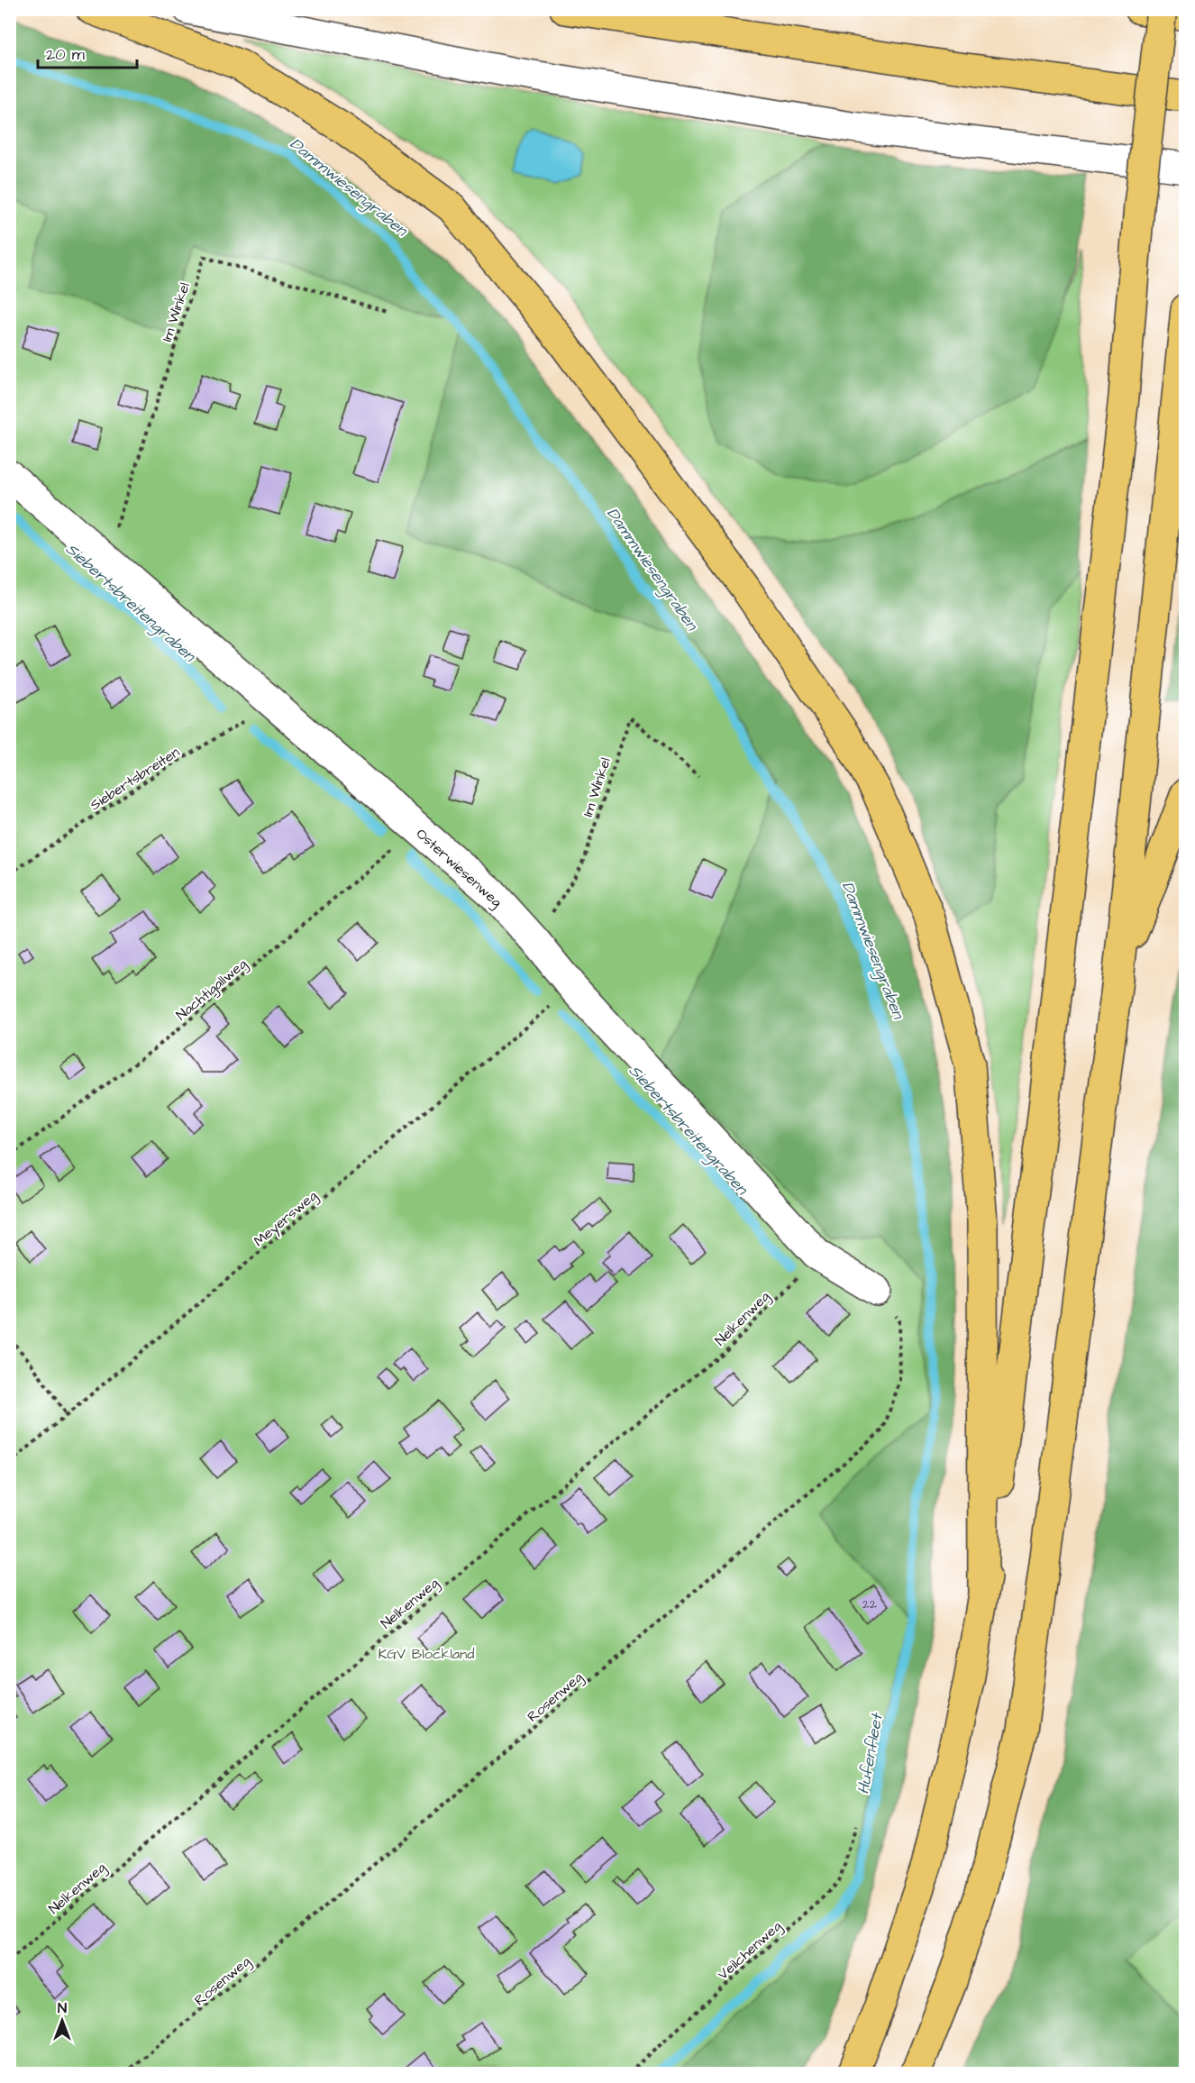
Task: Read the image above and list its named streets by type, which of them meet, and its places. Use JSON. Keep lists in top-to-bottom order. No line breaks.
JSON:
{"streets":{"street":["Osterwiesenweg"],"path":["Im Winkel","Siebertsbreiten","Nachtigallweg","Meyersweg","Nelkenweg","Rosenweg","Veilchenweg"]},"crossings":[["Im Winkel","Osterwiesenweg"],["Siebertsbreiten","Osterwiesenweg"],["Osterwiesenweg","Nachtigallweg"],["Osterwiesenweg","Meyersweg"],["Osterwiesenweg","Nelkenweg"],["Osterwiesenweg","Rosenweg"]],"water":["Dammwiesengraben","Siebertsbreitengraben","Hufenfleet"],"parks":["KGV Blockland"],"house_numbers":["22"],"scale_bar":"20 m","north":"top"}
